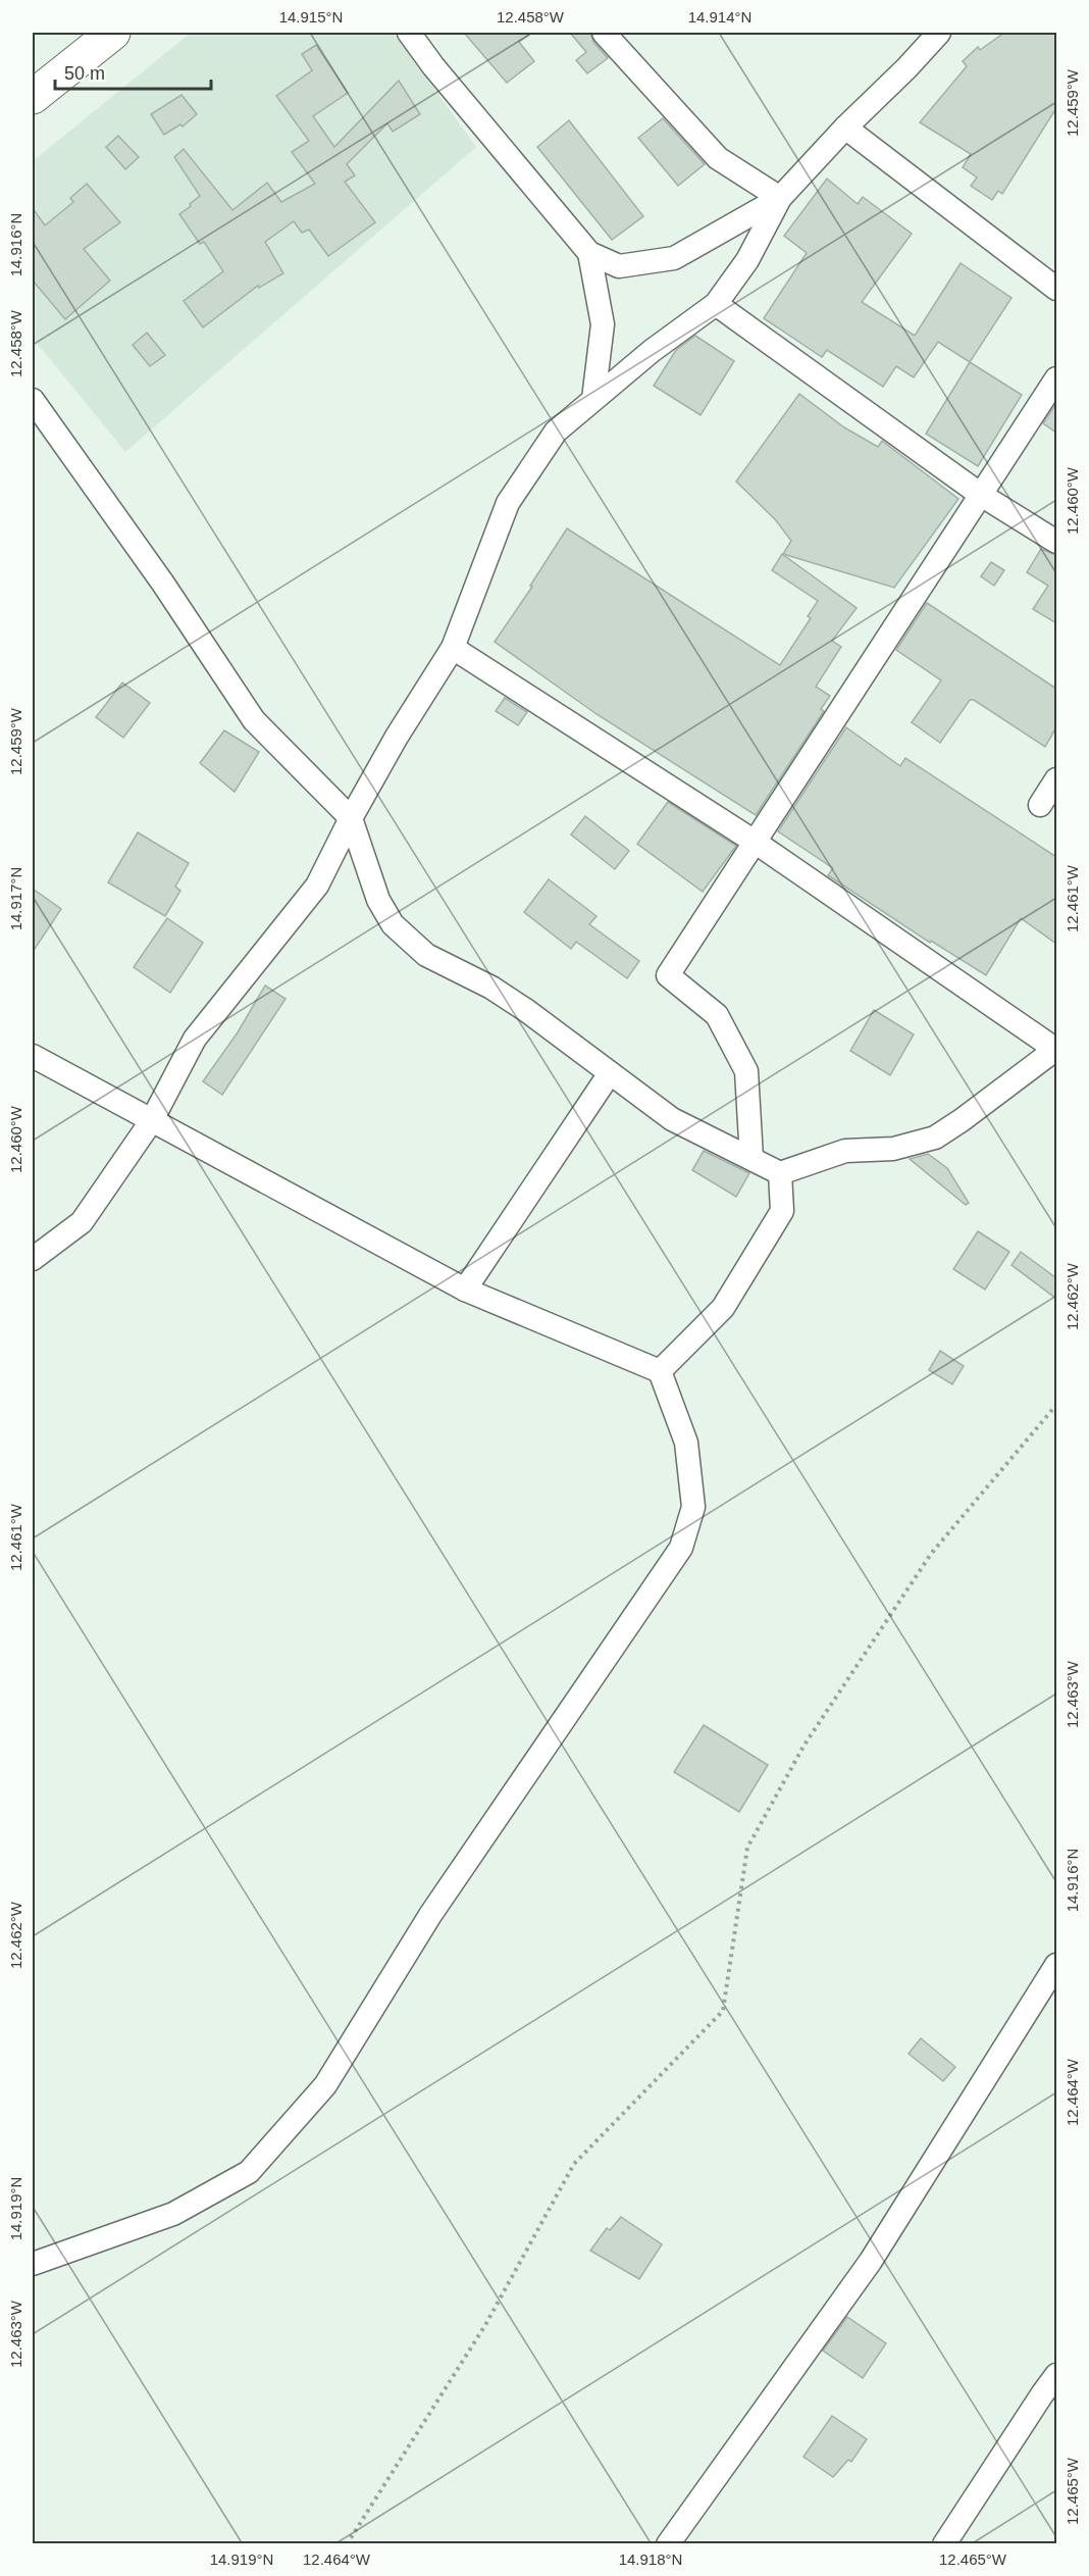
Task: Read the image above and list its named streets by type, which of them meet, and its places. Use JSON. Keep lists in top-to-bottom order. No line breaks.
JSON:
{"scale_bar":"50 m","coordinates":["14.915°N","12.458°W","14.914°N","12.459°W","14.916°N","12.460°W","12.461°W","14.917°N","12.462°W","12.463°W","12.464°W","14.919°N","12.465°W","14.918°N"]}
